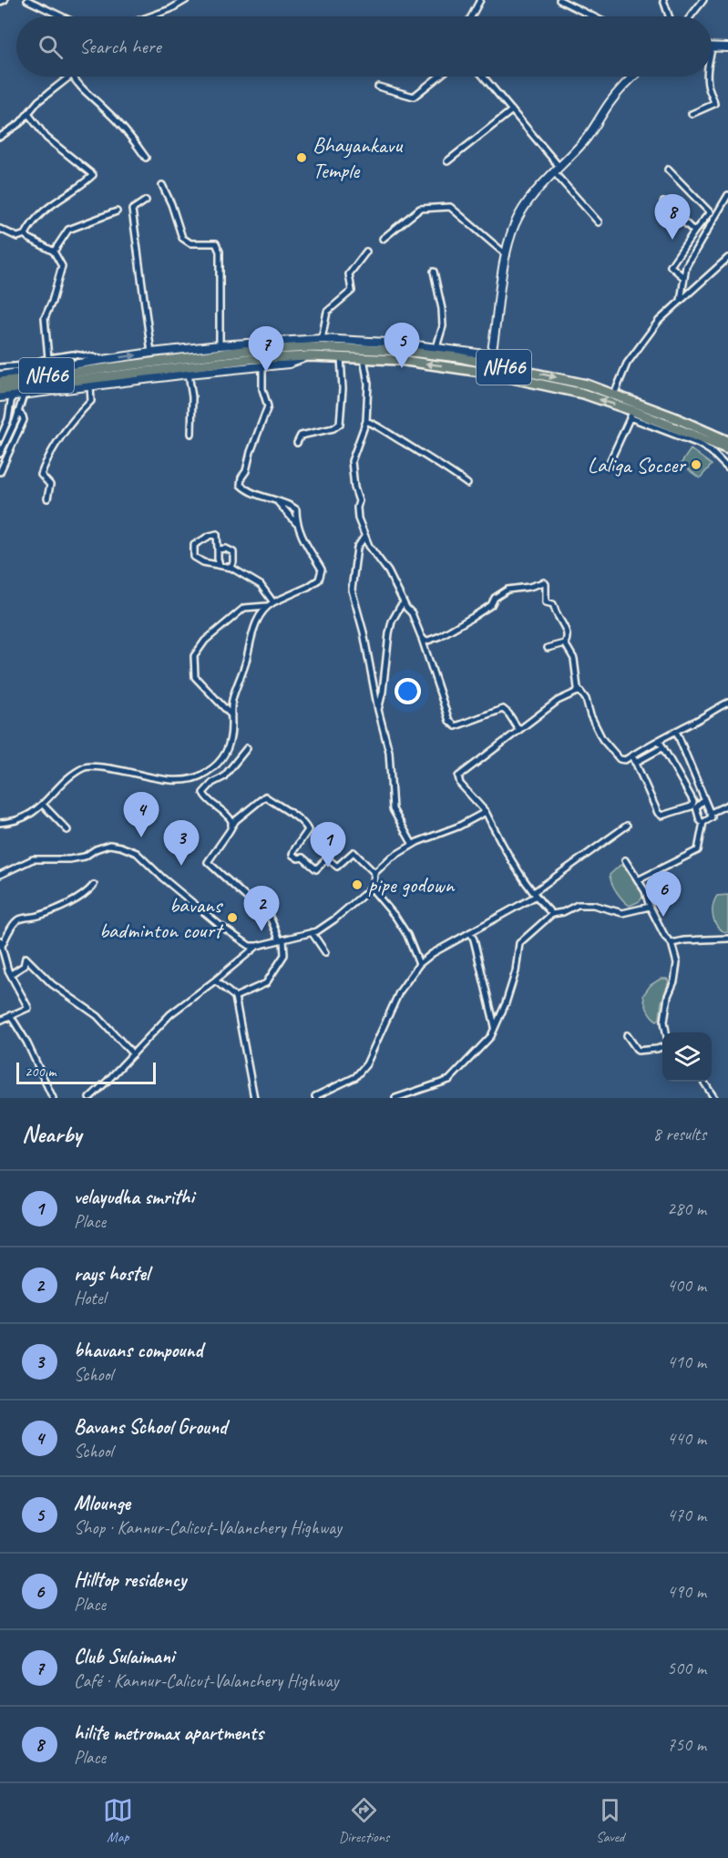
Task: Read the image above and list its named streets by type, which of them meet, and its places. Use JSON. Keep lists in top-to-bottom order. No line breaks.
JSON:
{"streets":{"highway":["NH66"]},"places":["Bhayankavu Temple","Laliga Soccer","pipe godown","bavans badminton court"],"scale_bar":"200 m","page":{"search":"Search here","pins":["8","5","7","4","3","1","6","2"],"scale":"200 m","heading":["Nearby","8 results"],"list":[{"mark":"1","name":"velayudha smrithi","note":"Place","value":"280 m"},{"mark":"2","name":"rays hostel","note":"Hotel","value":"400 m"},{"mark":"3","name":"bhavans compound","note":"School","value":"410 m"},{"mark":"4","name":"Bavans School Ground","note":"School","value":"440 m"},{"mark":"5","name":"Mlounge","note":"Shop · Kannur-Calicut-Valanchery Highway","value":"470 m"},{"mark":"6","name":"Hilltop residency","note":"Place","value":"490 m"},{"mark":"7","name":"Club Sulaimani","note":"Café · Kannur-Calicut-Valanchery Highway","value":"500 m"},{"mark":"8","name":"hilite metromax apartments","note":"Place","value":"750 m"}],"nav":["Map","Directions","Saved"]}}
